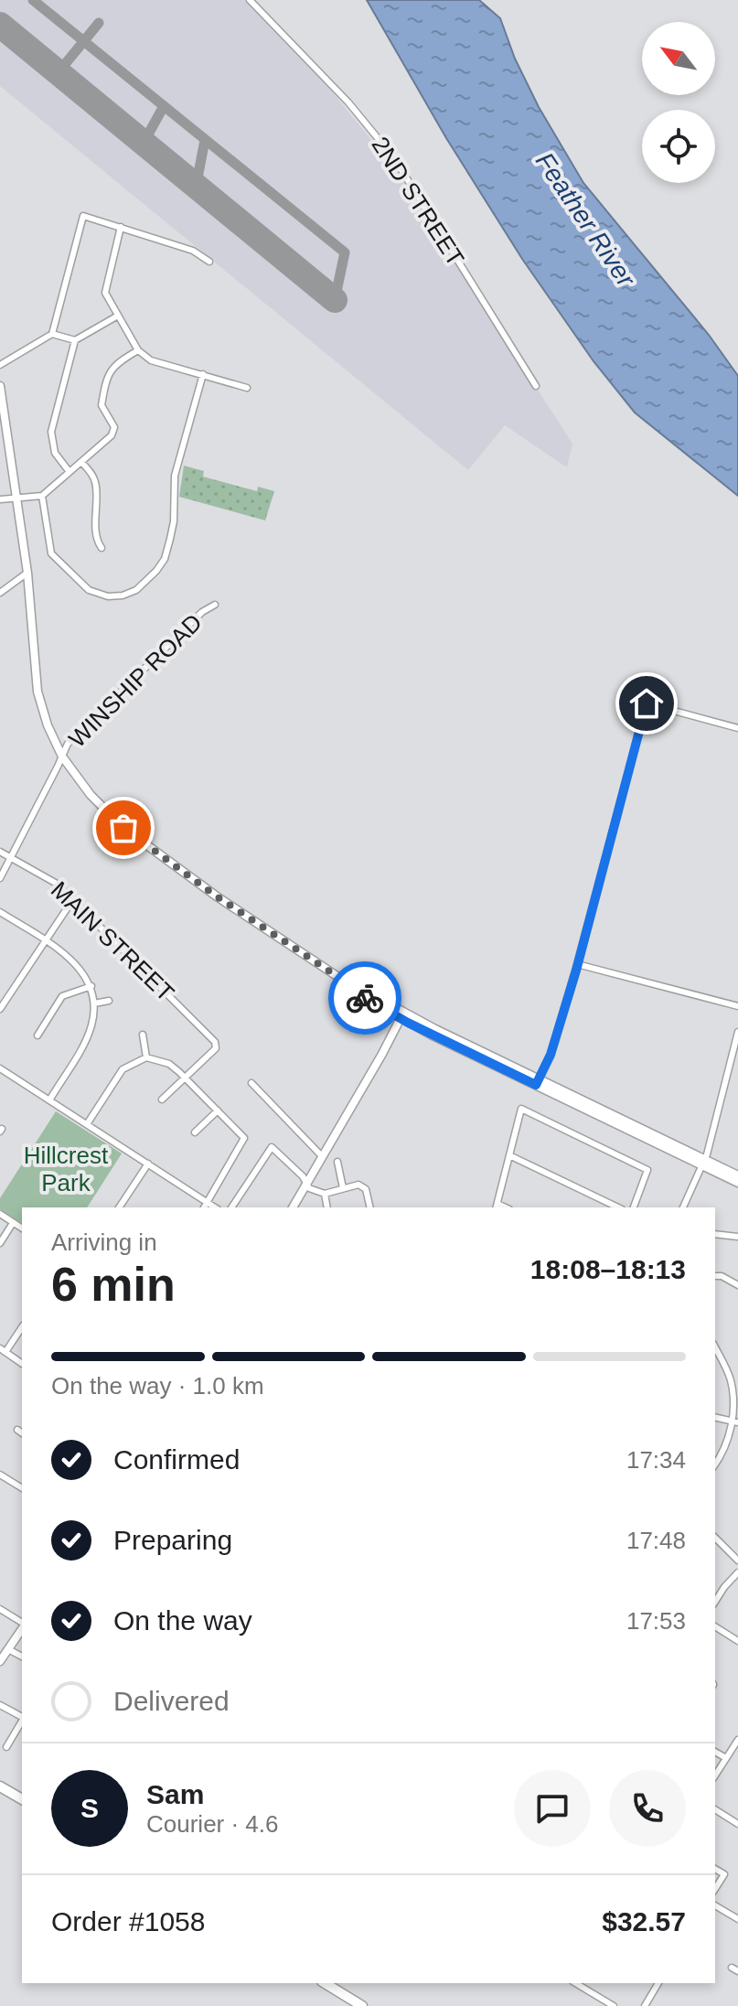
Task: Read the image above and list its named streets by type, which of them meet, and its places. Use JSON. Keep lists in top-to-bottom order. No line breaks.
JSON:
{"streets":{"street":["2ND STREET","WINSHIP ROAD","MAIN STREET"]},"crossings":[["WINSHIP ROAD","MAIN STREET"]],"water":["Feather River"],"parks":["Hillcrest Park"],"north":"top left","page":{"heading":["6 min","Arriving in","18:08–18:13"],"panel":["Sam","Courier · 4.6","Order #1058","$32.57"],"bar":"On the way · 1.0 km","list":[["Confirmed","17:34"],["Preparing","17:48"],["On the way","17:53"],"Delivered"],"round":"S"}}
